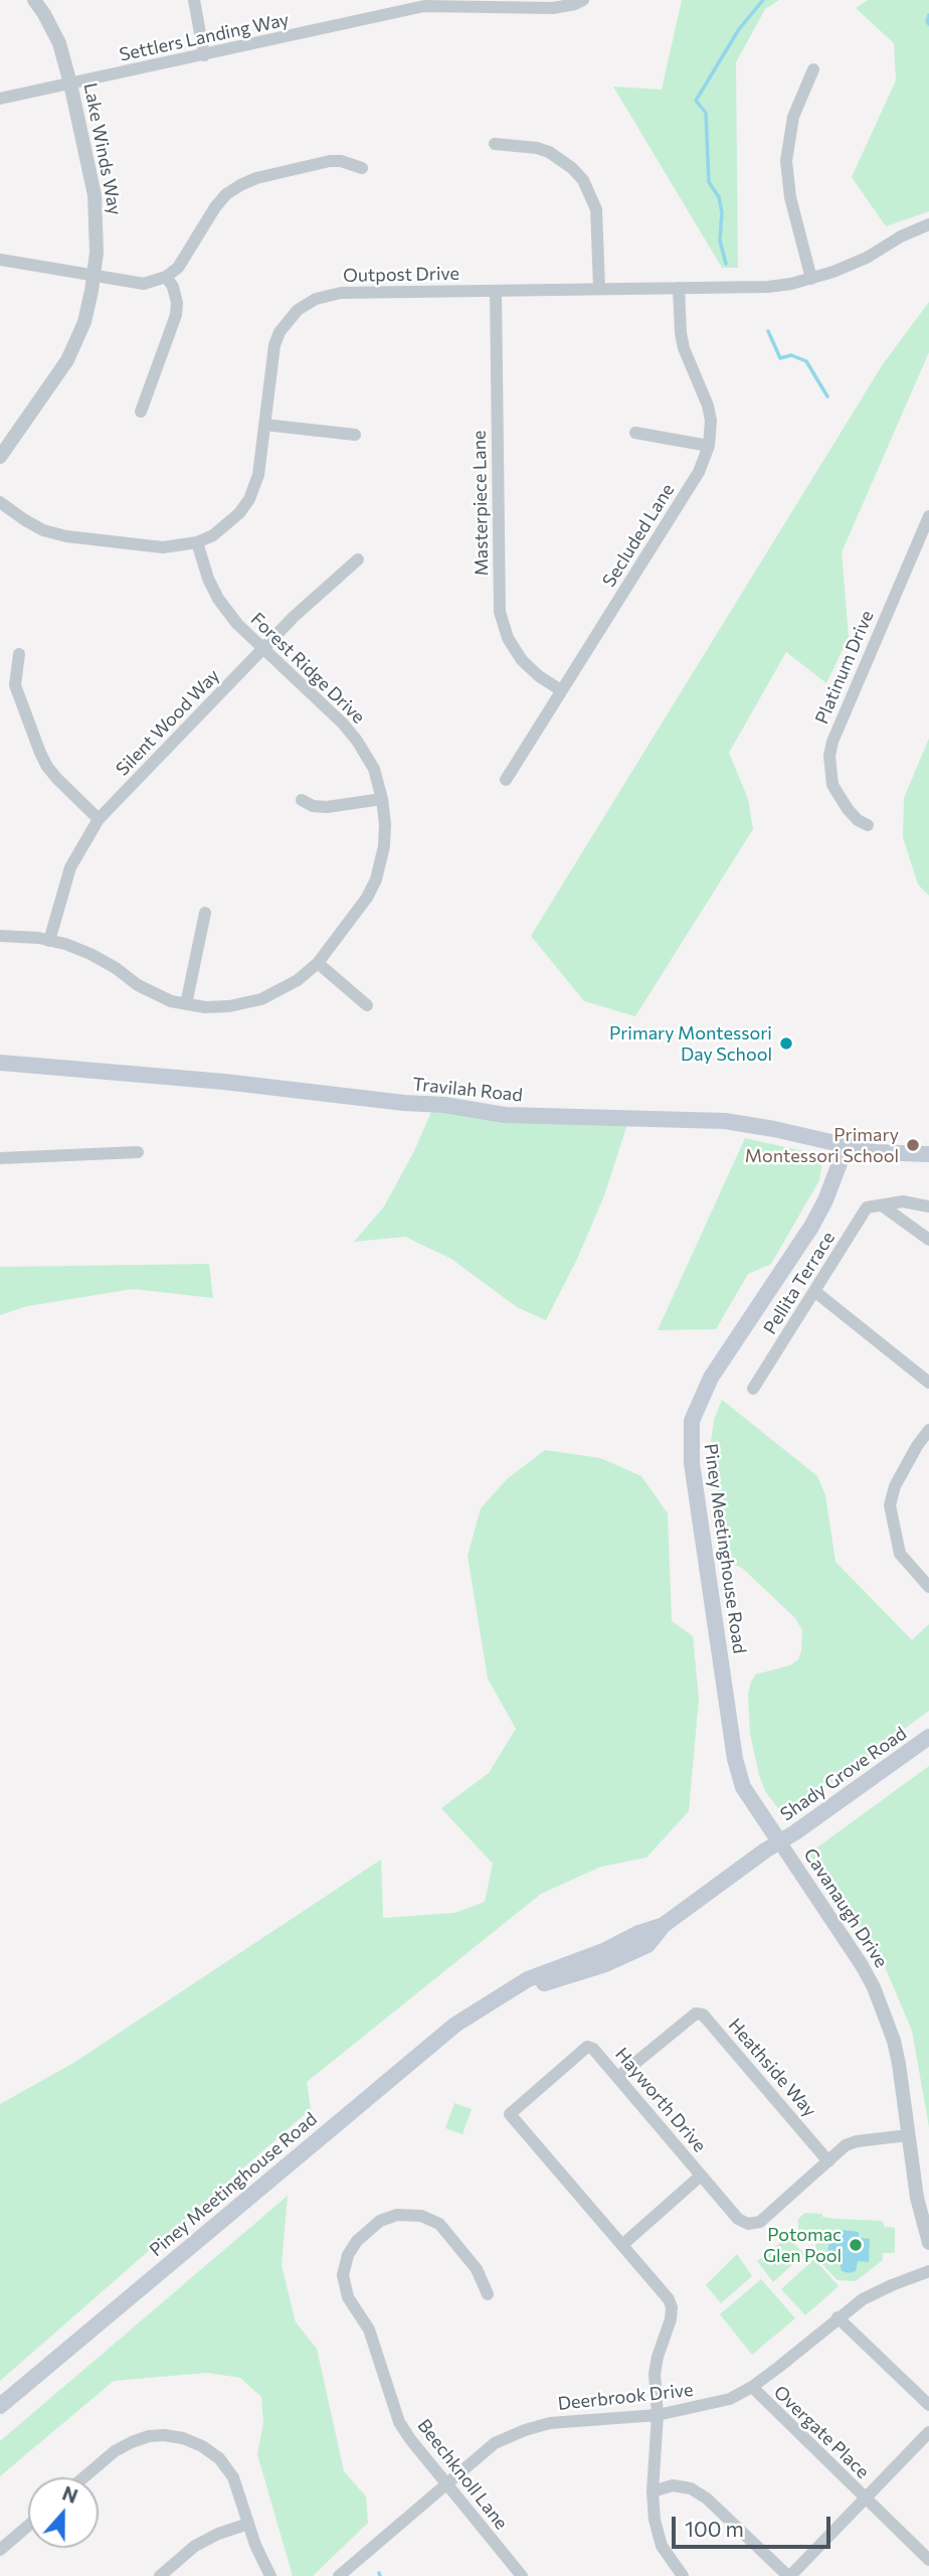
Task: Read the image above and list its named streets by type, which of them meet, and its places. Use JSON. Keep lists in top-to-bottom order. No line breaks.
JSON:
{"streets":{"main road":["Travilah Road","Piney Meetinghouse Road","Shady Grove Road"],"street":["Settlers Landing Way","Lake Winds Way","Outpost Drive","Masterpiece Lane","Secluded Lane","Platinum Drive","Forest Ridge Drive","Silent Wood Way","Pellita Terrace","Cavanaugh Drive","Heathside Way","Hayworth Drive","Deerbrook Drive","Overgate Place","Beechknoll Lane"]},"crossings":[["Settlers Landing Way","Lake Winds Way"],["Outpost Drive","Masterpiece Lane"],["Outpost Drive","Secluded Lane"],["Outpost Drive","Forest Ridge Drive"],["Masterpiece Lane","Secluded Lane"],["Forest Ridge Drive","Silent Wood Way"],["Travilah Road","Piney Meetinghouse Road"],["Piney Meetinghouse Road","Shady Grove Road"],["Piney Meetinghouse Road","Cavanaugh Drive"],["Shady Grove Road","Cavanaugh Drive"],["Cavanaugh Drive","Hayworth Drive"],["Heathside Way","Hayworth Drive"],["Hayworth Drive","Deerbrook Drive"],["Deerbrook Drive","Overgate Place"],["Deerbrook Drive","Beechknoll Lane"]],"places":["Primary Montessori Day School","Primary Montessori School","Potomac Glen Pool"],"scale_bar":"100 m","north":"top"}
